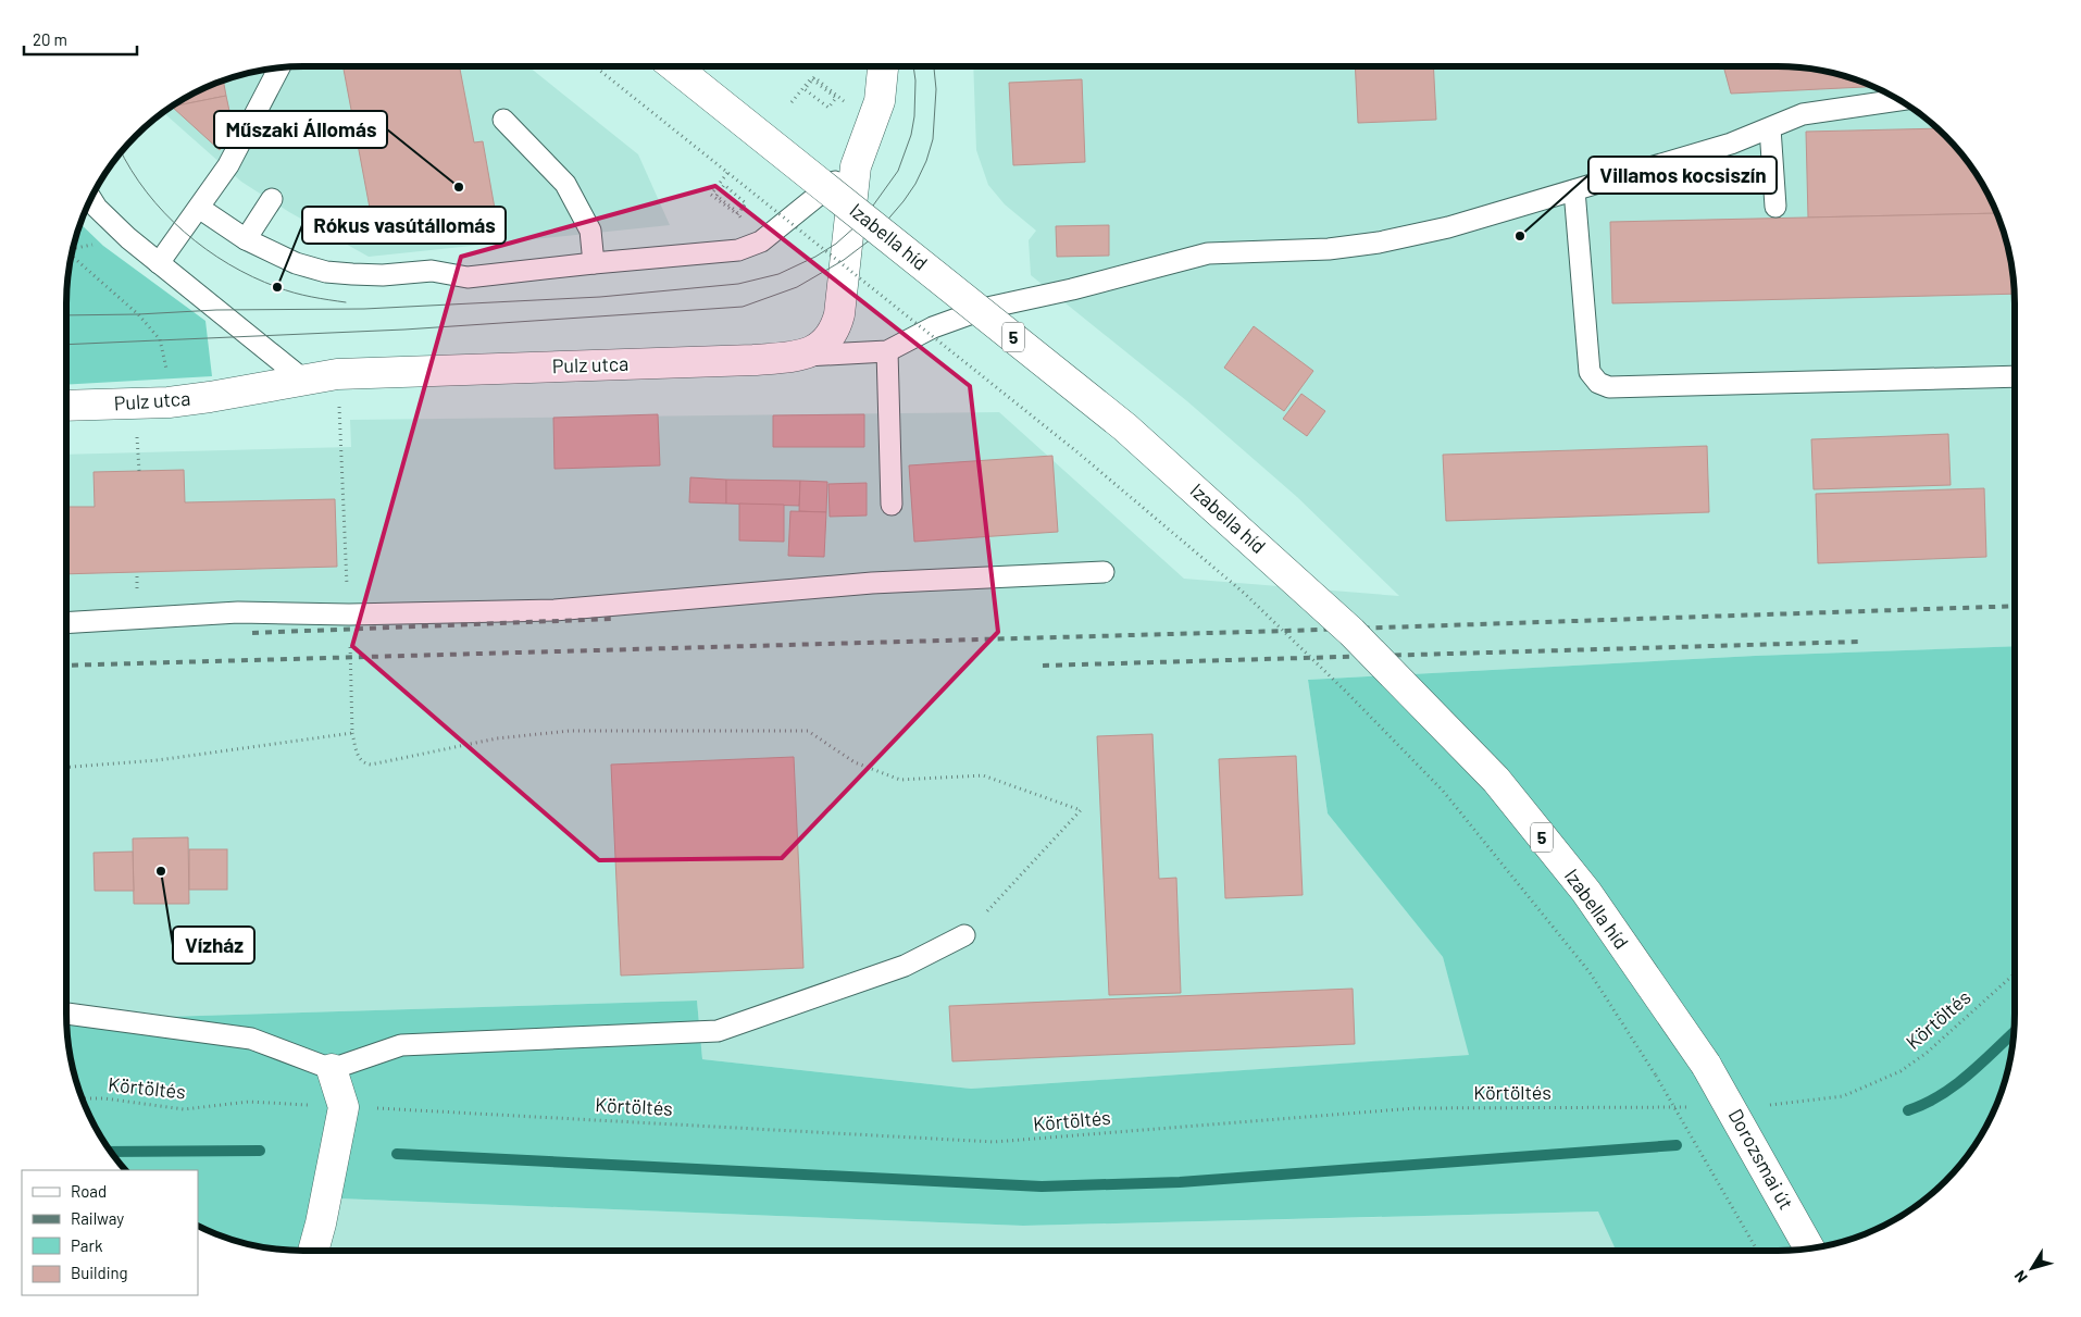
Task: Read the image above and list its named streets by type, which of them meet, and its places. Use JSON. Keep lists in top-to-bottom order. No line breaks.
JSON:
{"streets":{"main road":["Izabella híd","5","Pulz utca","Dorozsmai út"],"path":["Körtöltés"]},"crossings":[["Izabella híd","Dorozsmai út"],["Körtöltés","Dorozsmai út"]],"places":["Műszaki Állomás","Villamos kocsiszín","Rókus vasútállomás","Vízház"],"legend":["Road","Railway","Park","Building"],"scale_bar":"20 m","north":"bottom left"}
